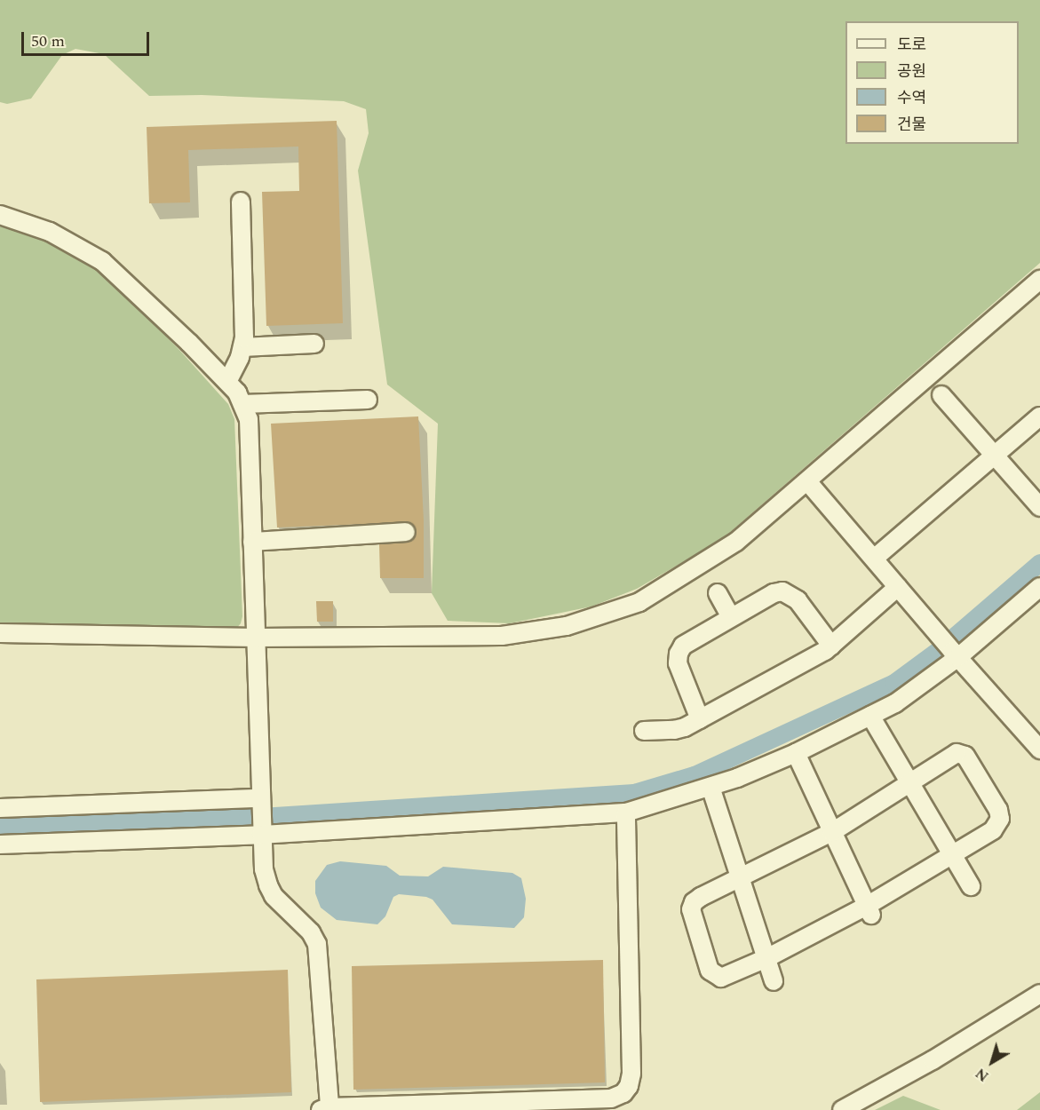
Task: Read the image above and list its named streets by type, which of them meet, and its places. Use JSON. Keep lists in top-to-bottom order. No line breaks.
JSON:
{"legend":["도로","공원","수역","건물"],"scale_bar":"50 m","north":"bottom left"}
